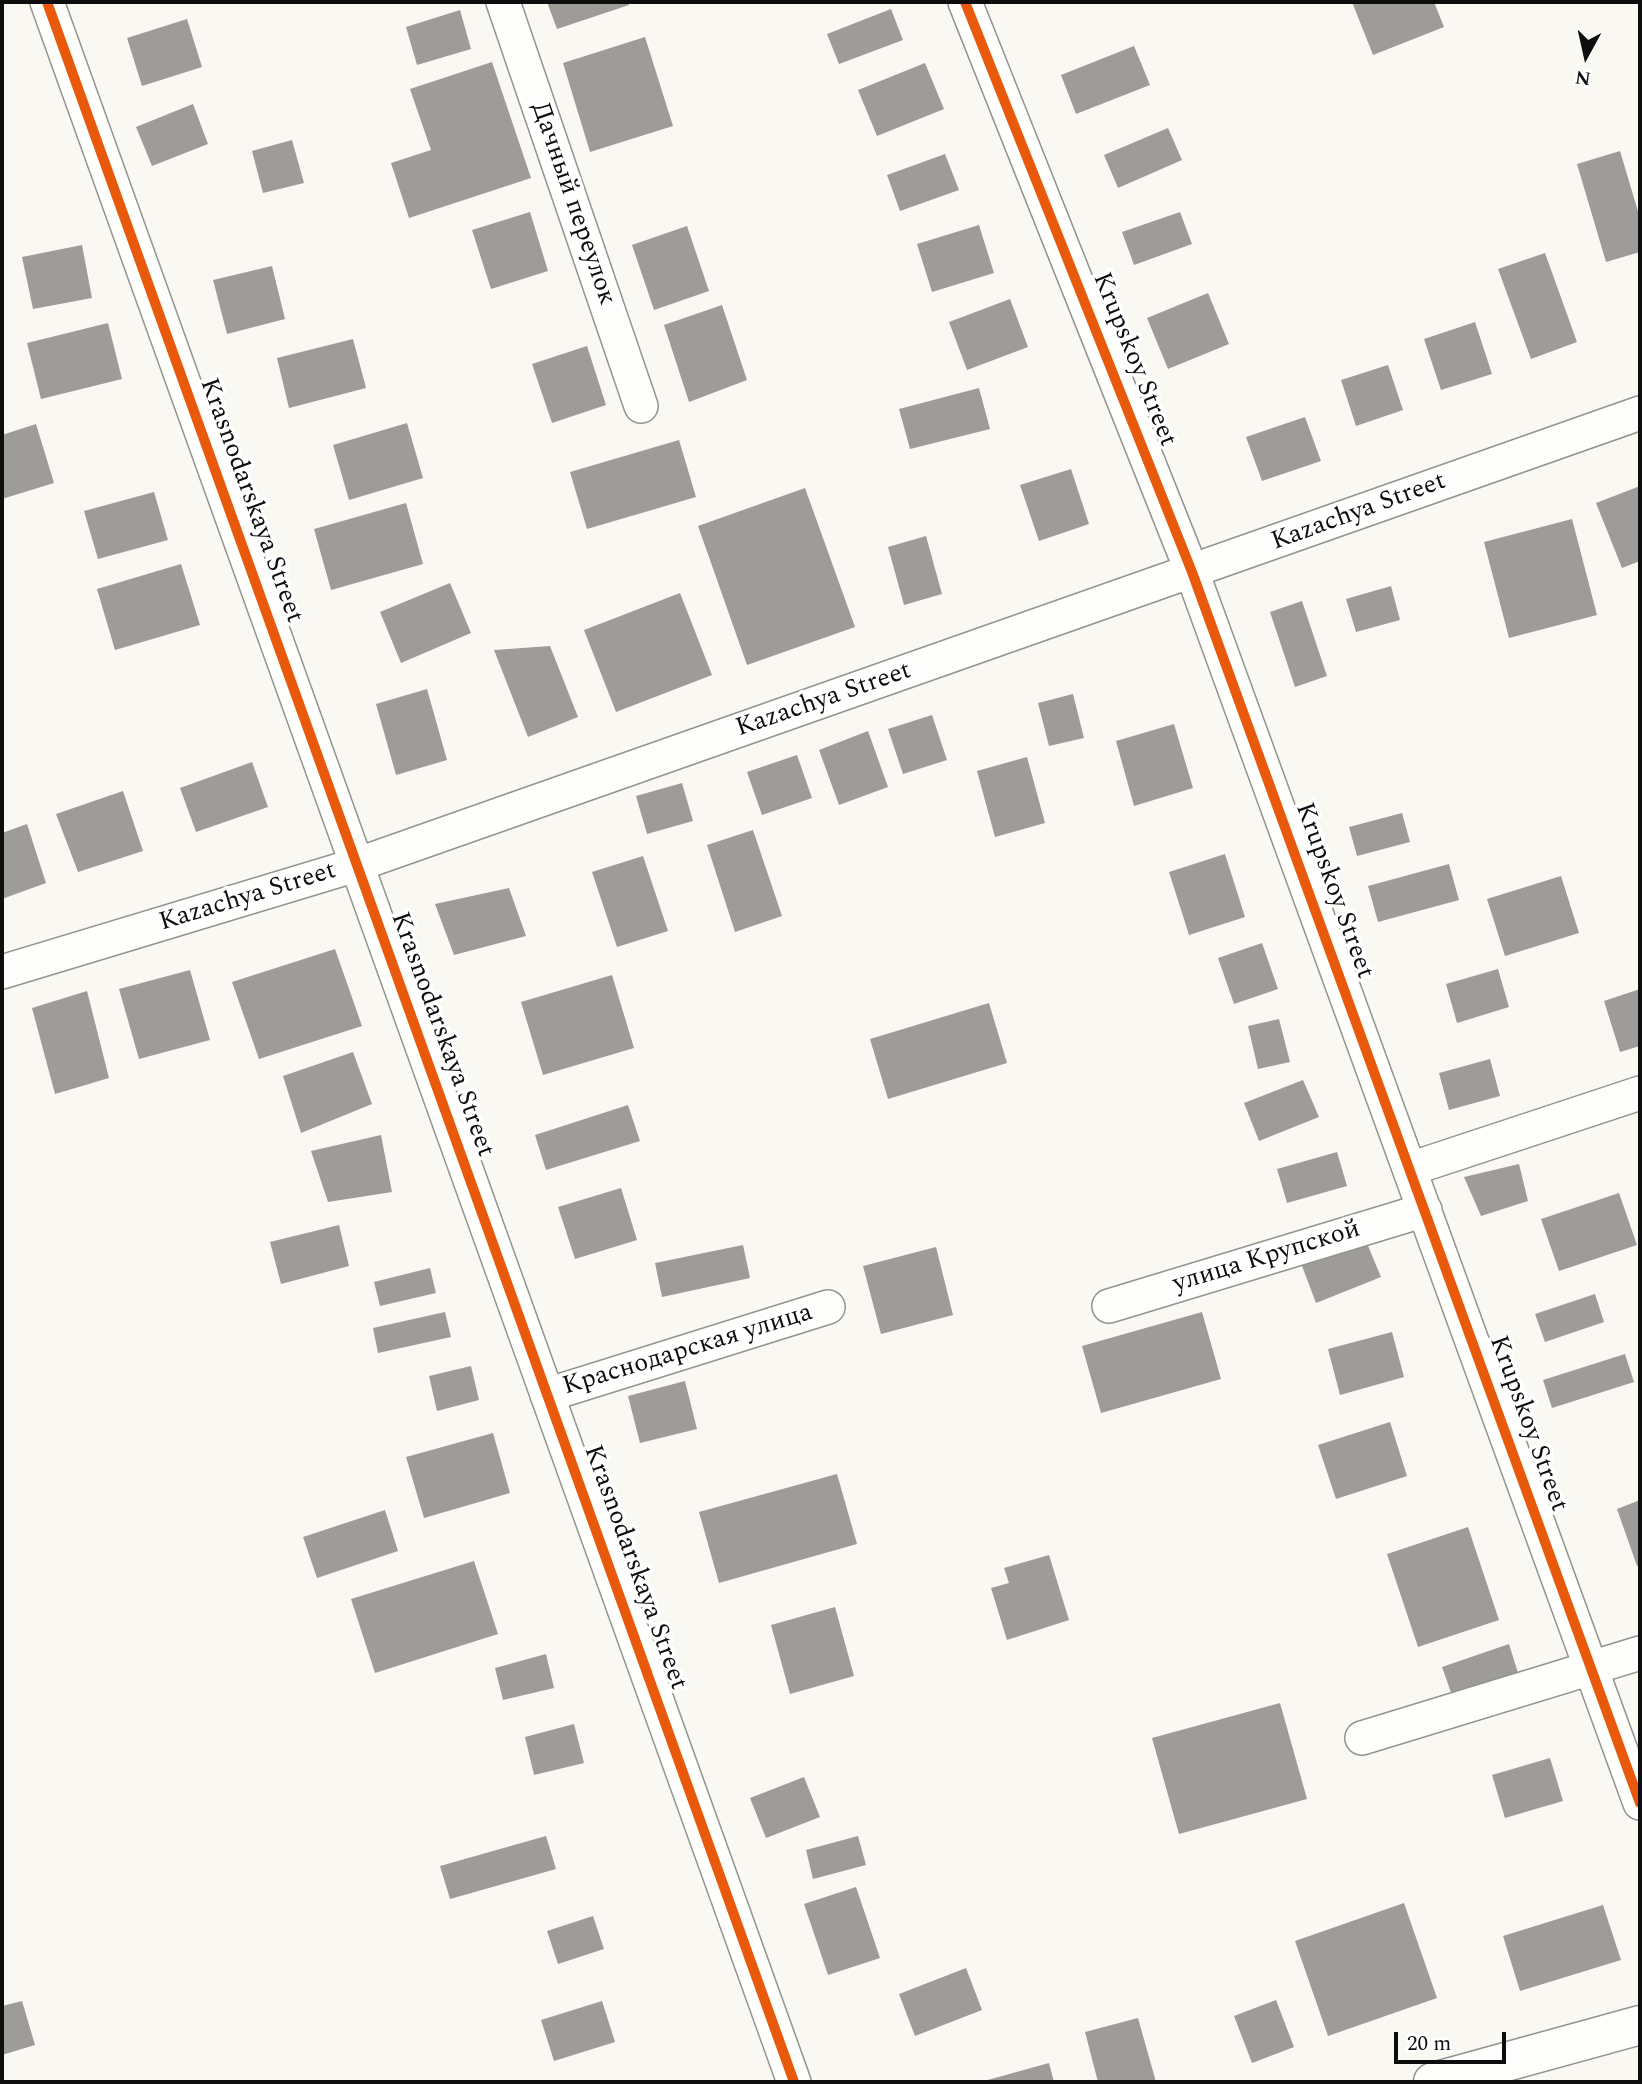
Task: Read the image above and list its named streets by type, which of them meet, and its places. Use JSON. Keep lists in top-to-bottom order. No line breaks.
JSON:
{"streets":{"street":["Дачный переулок","Krupskoy Street","Krasnodarskaya Street","Kazachya Street","улица Крупской","Краснодарская улица"]},"crossings":[["Krupskoy Street","Kazachya Street"],["Krupskoy Street","улица Крупской"],["Krasnodarskaya Street","Kazachya Street"],["Krasnodarskaya Street","Краснодарская улица"]],"scale_bar":"20 m","north":"bottom"}
